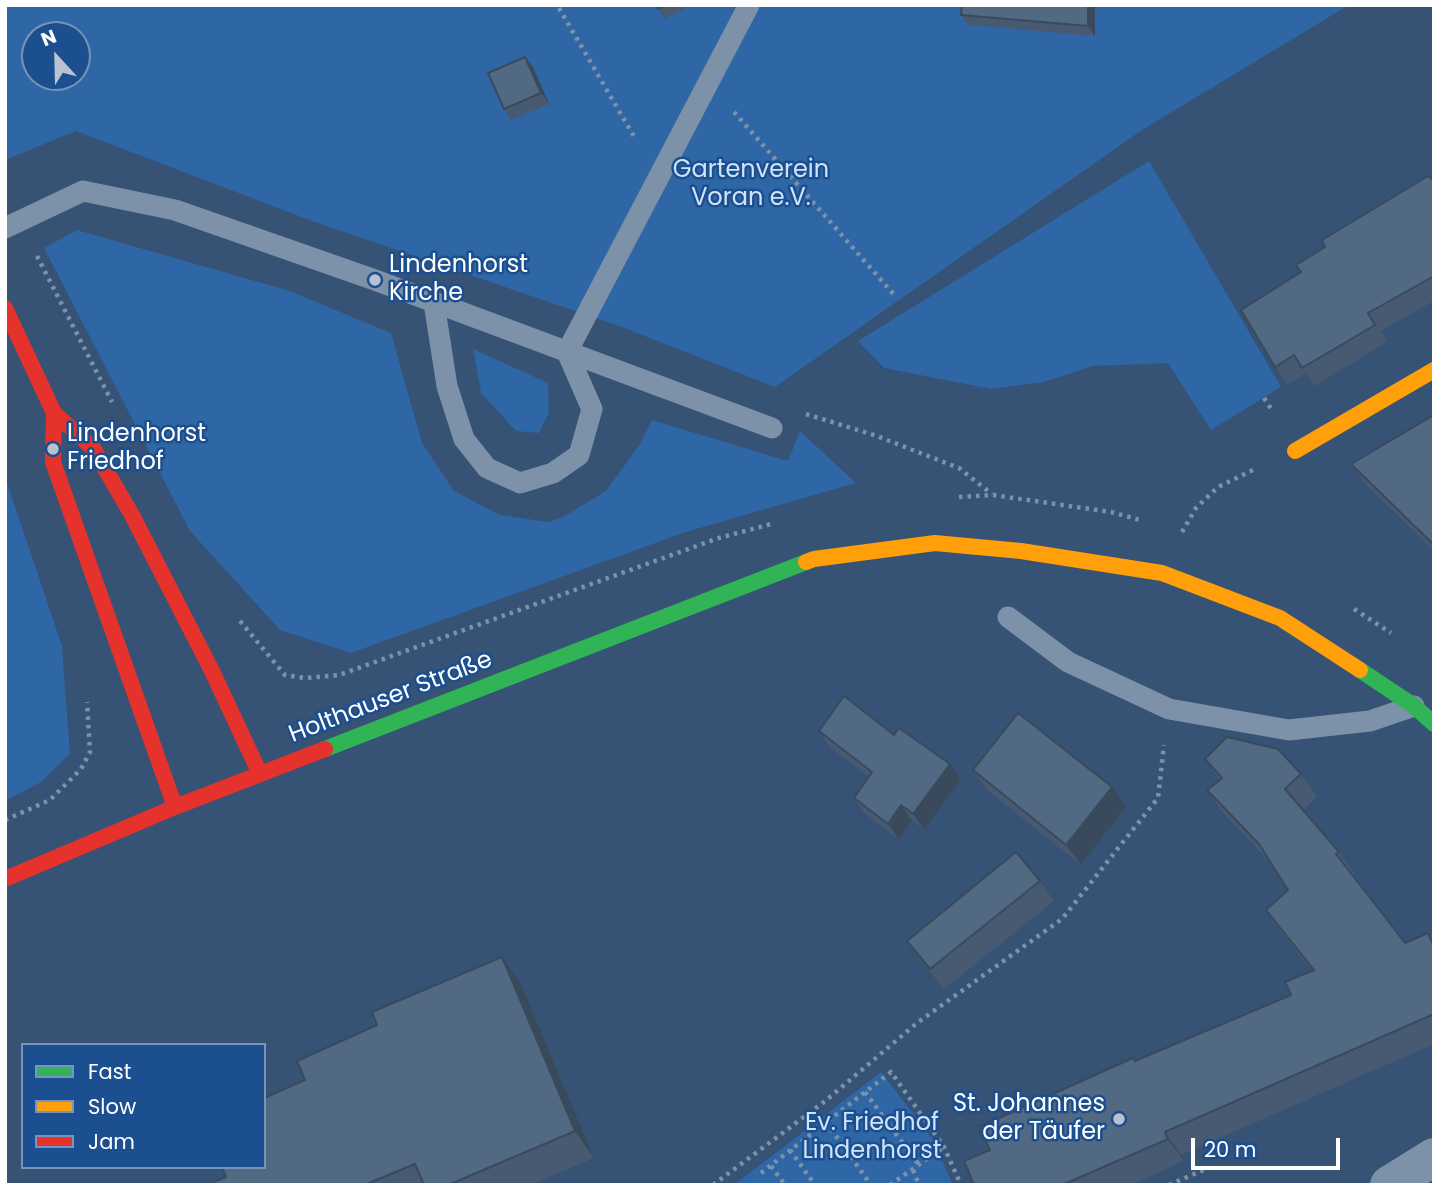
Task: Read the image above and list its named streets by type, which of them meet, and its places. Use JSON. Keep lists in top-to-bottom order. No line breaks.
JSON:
{"streets":{"main road":["Holthauser Straße"]},"parks":["Gartenverein Voran e.V.","Ev. Friedhof Lindenhorst"],"places":["Lindenhorst Kirche","Lindenhorst Friedhof","St. Johannes der Täufer"],"legend":["Fast","Slow","Jam"],"scale_bar":"20 m","north":"top"}
